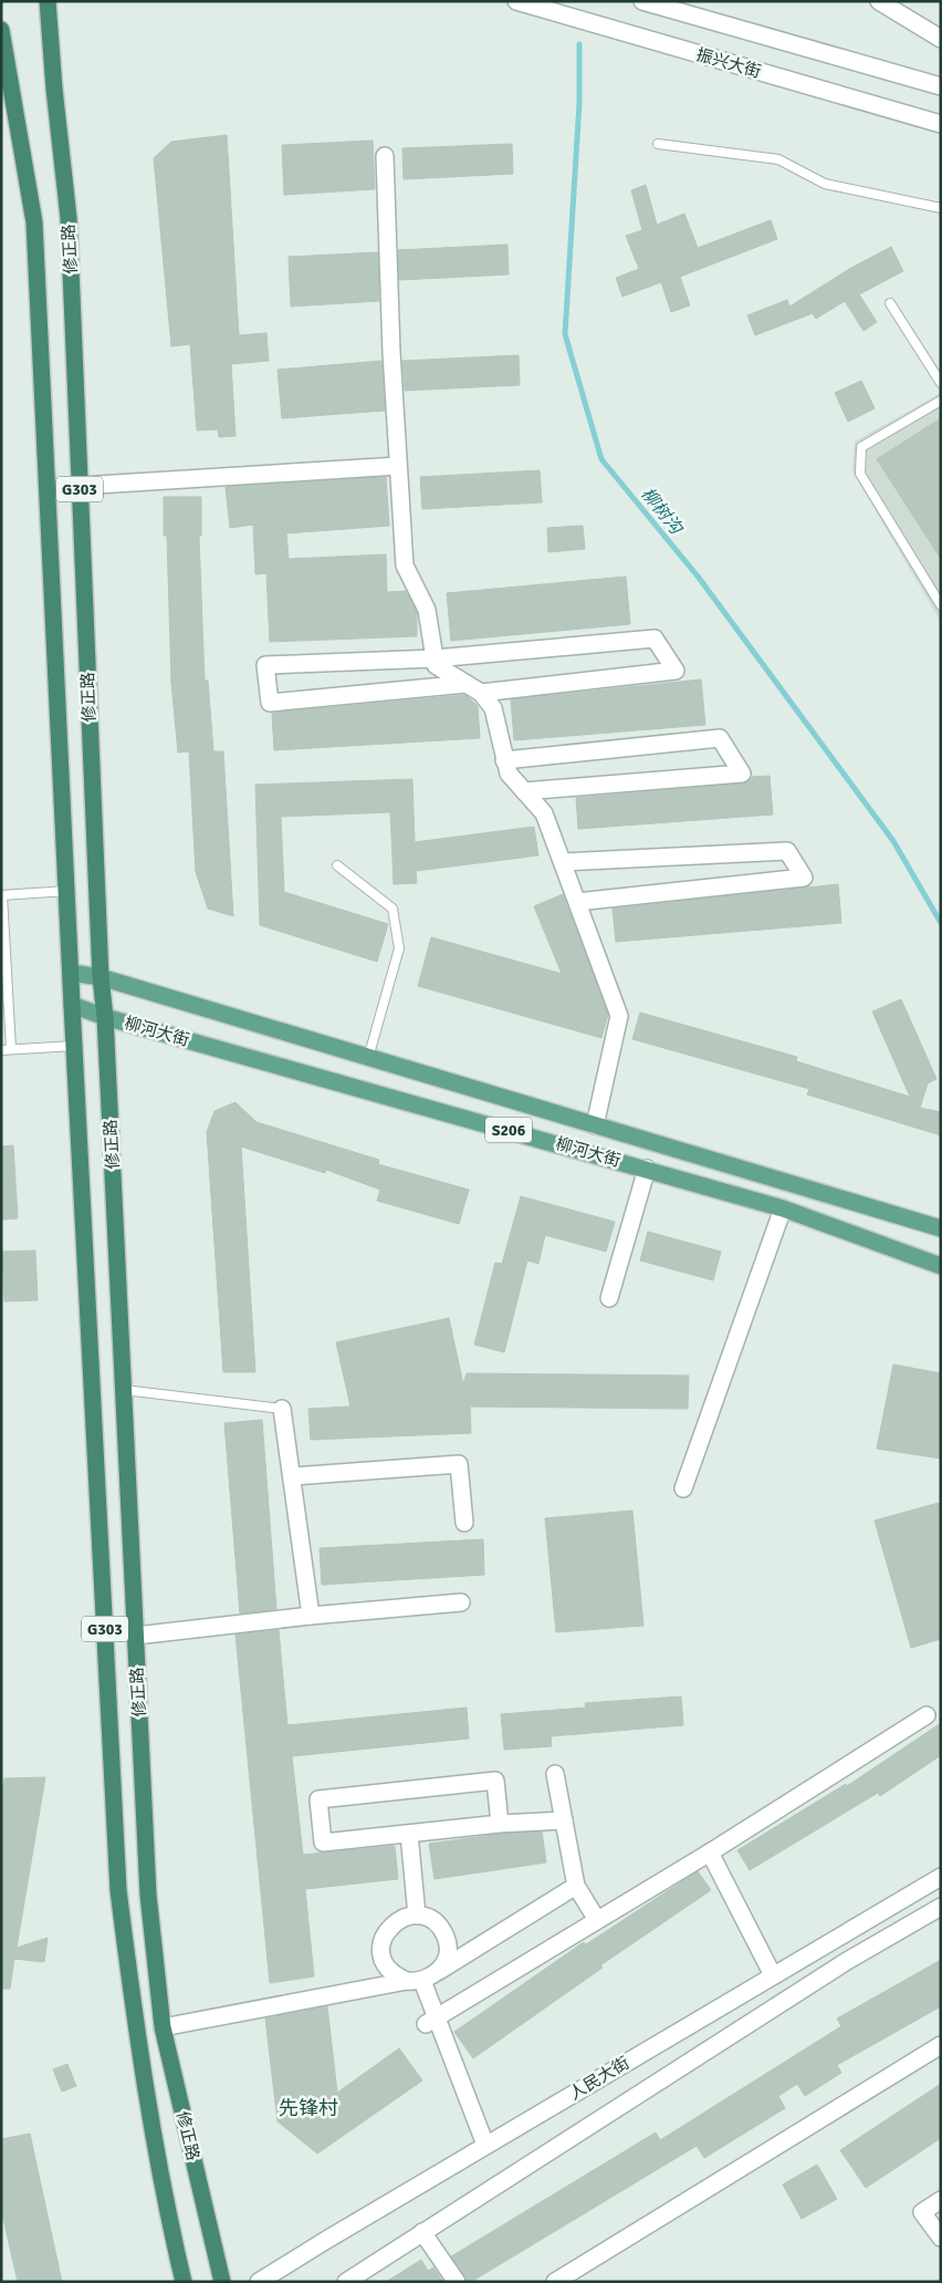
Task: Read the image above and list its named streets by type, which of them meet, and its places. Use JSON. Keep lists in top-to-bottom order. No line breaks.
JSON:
{"streets":{"highway":["修正路","G303"],"main road":["柳河大街","S206"],"street":["振兴大街","人民大街"]},"crossings":[["修正路","柳河大街"]],"districts":["先锋村"],"water":["柳树沟"]}
